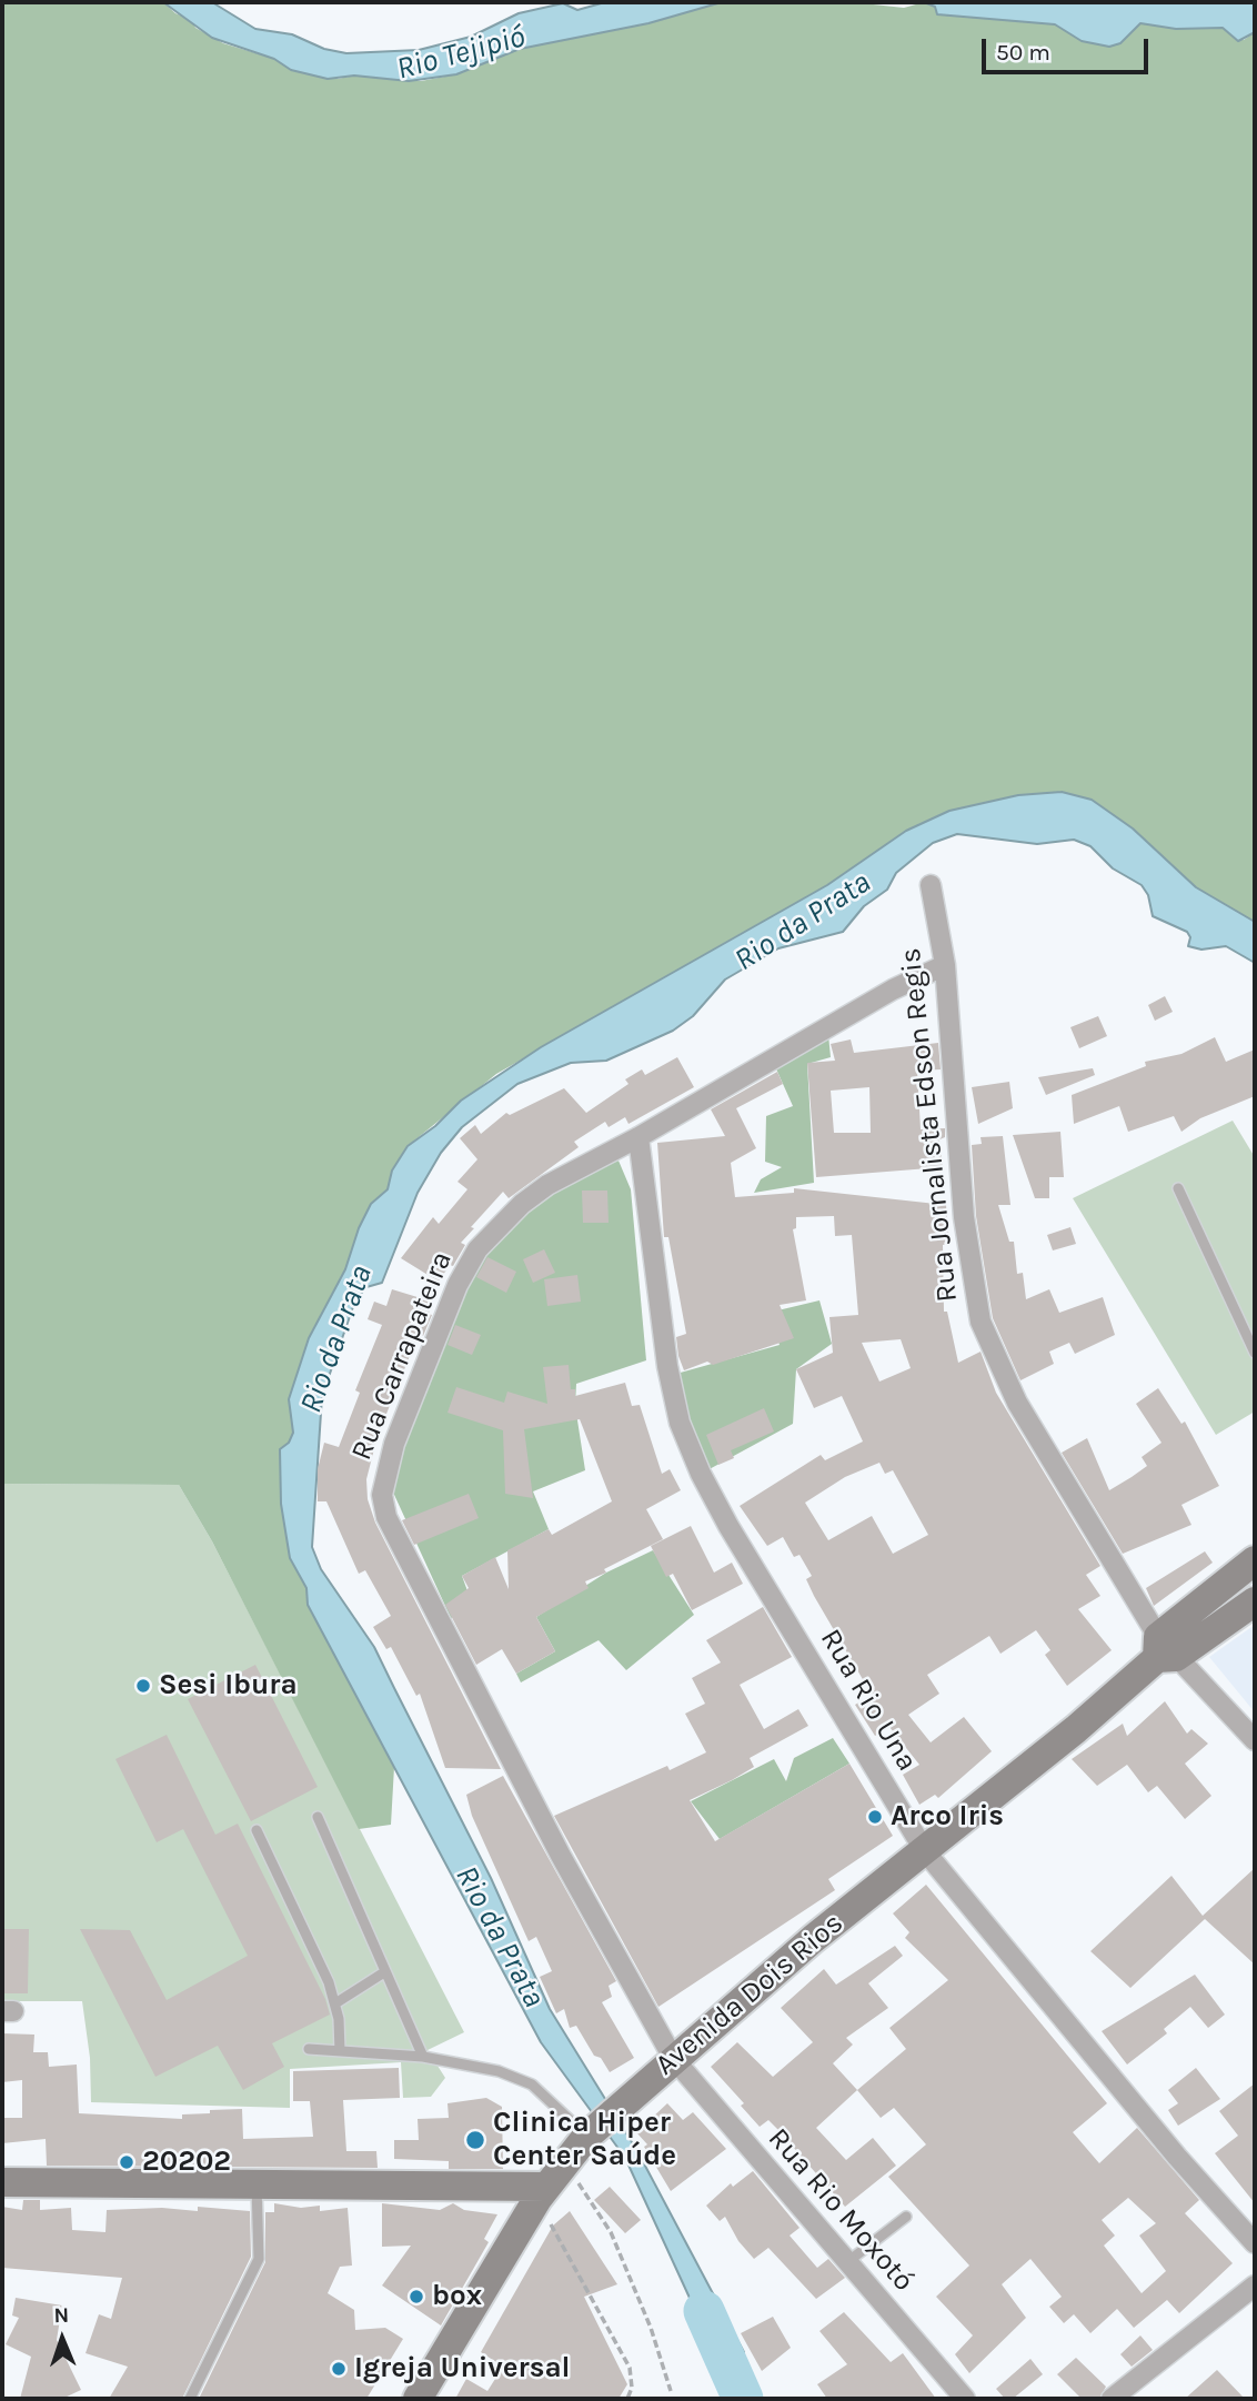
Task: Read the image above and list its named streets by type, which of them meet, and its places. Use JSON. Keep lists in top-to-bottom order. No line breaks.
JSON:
{"streets":{"main road":["Avenida Dois Rios"],"street":["Rua Jornalista Edson Regis","Rua Carrapateira","Rua Rio Una","Rua Rio Moxotó"]},"crossings":[["Rua Jornalista Edson Regis","Rua Carrapateira"],["Rua Jornalista Edson Regis","Avenida Dois Rios"],["Rua Carrapateira","Rua Rio Una"],["Rua Carrapateira","Avenida Dois Rios"],["Rua Carrapateira","Rua Rio Moxotó"],["Rua Rio Una","Avenida Dois Rios"],["Avenida Dois Rios","Rua Rio Moxotó"]],"water":["Rio Tejipió","Rio da Prata"],"places":["Sesi Ibura","Arco Iris","Clinica Hiper Center Saúde","20202","box","Igreja Universal"],"scale_bar":"50 m","north":"top"}
